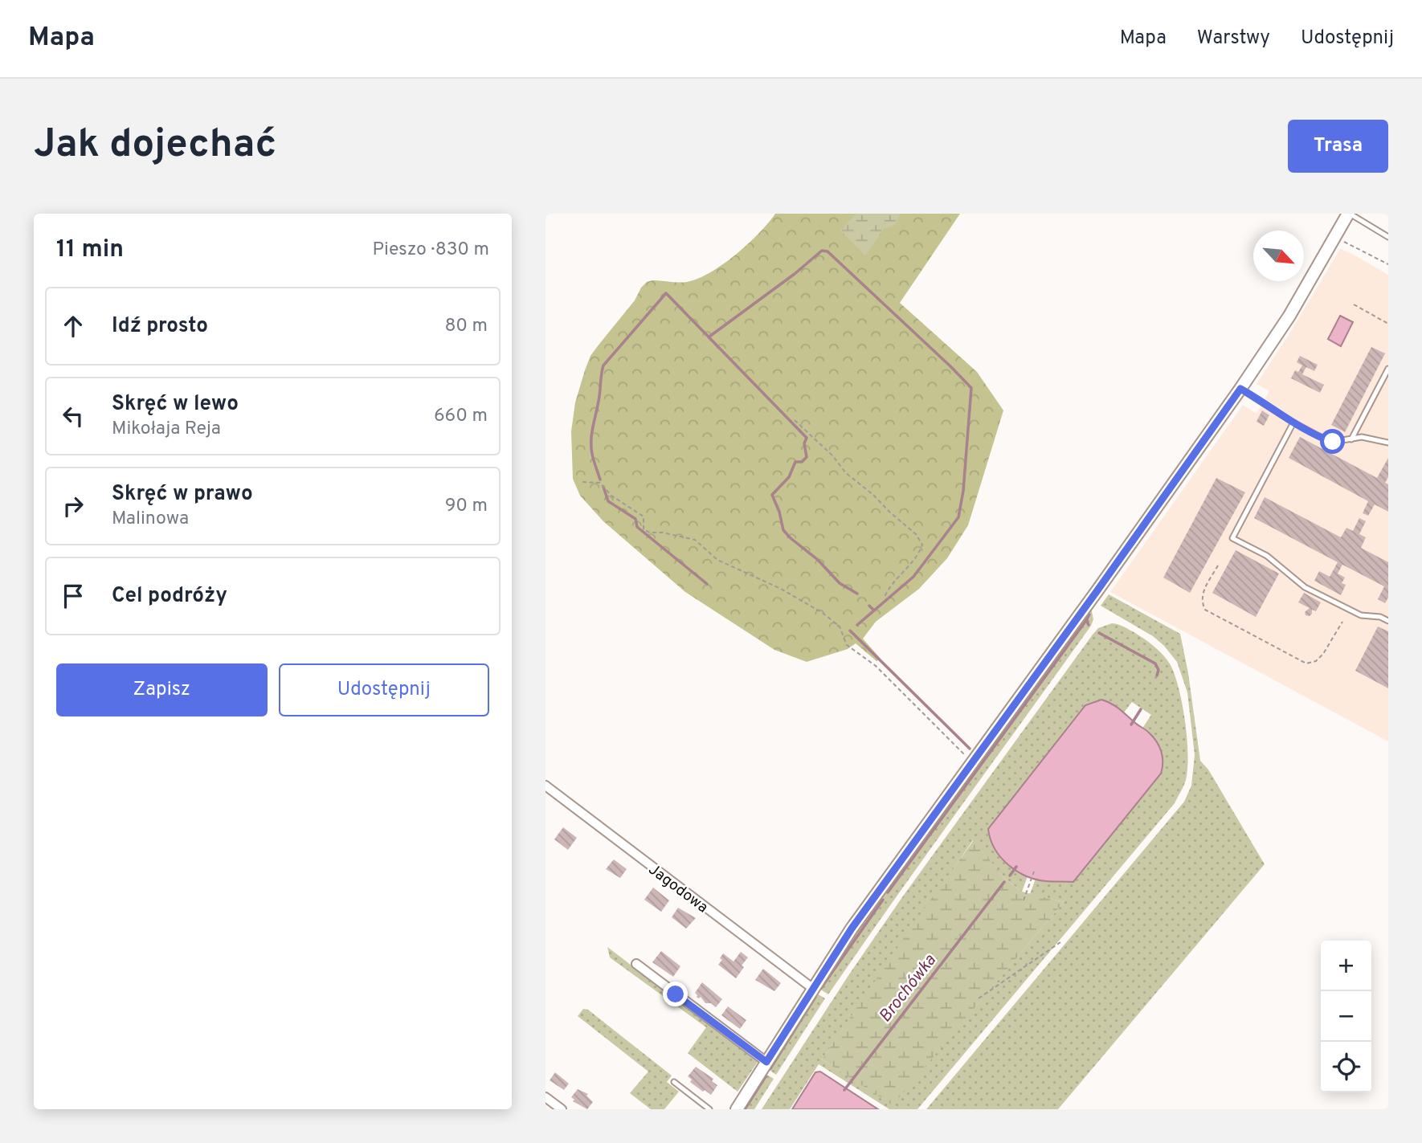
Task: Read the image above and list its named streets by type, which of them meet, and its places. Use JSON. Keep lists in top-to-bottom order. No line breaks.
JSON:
{"streets":{"street":["Jagodowa"]},"water":["Brochówka"],"north":"bottom right","page":{"header":"Mapa","nav":["Mapa","Warstwy","Udostępnij"],"buttons":["Trasa",["Zapisz","Udostępnij"]],"title":"Jak dojechać","heading":["11 min","Pieszo · 830 m"],"list":[["Idź prosto","80 m"],["Skręć w lewo","Mikołaja Reja","660 m"],["Skręć w prawo","Malinowa","90 m"],"Cel podróży"],"map_buttons":["+","−"]}}
